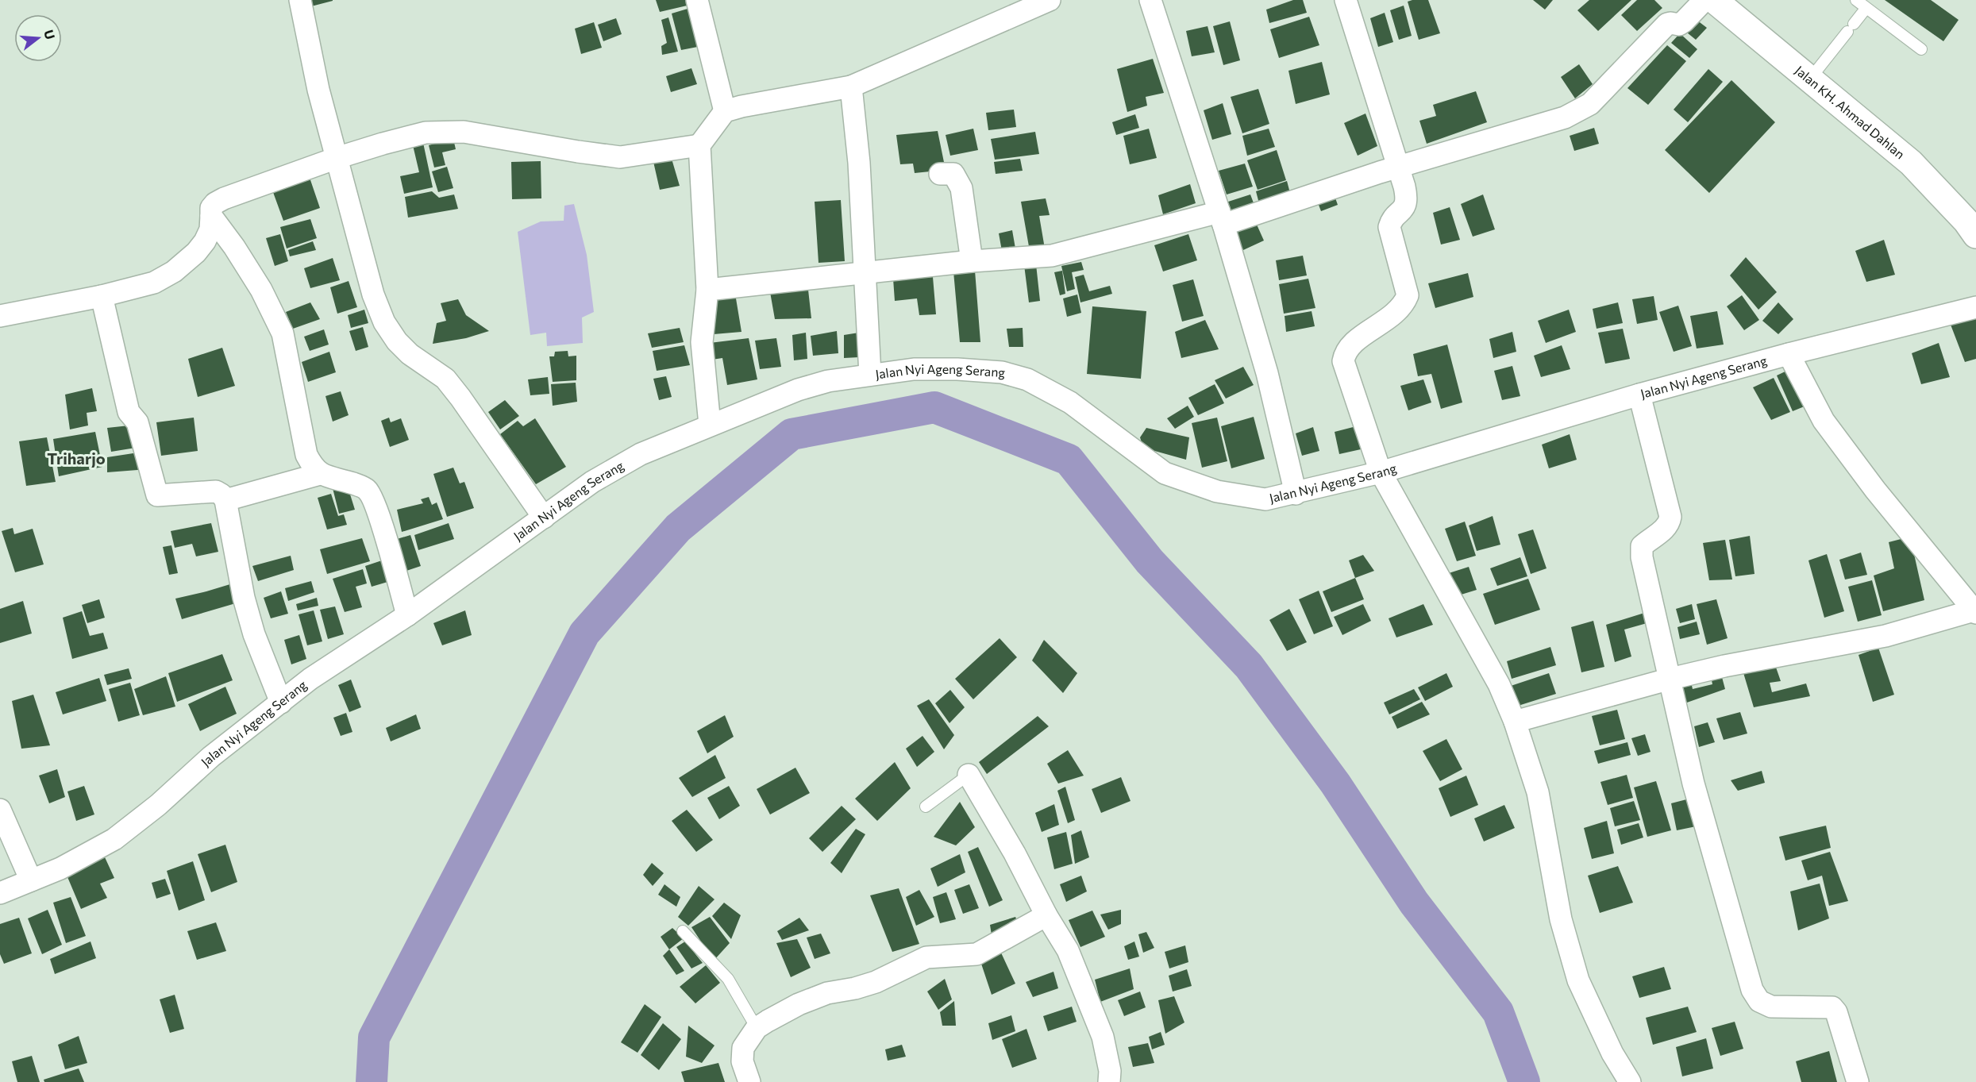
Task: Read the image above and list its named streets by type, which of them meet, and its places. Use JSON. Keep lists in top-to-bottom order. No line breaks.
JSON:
{"streets":{"highway":["Jalan KH. Ahmad Dahlan"],"street":["Jalan Nyi Ageng Serang"]},"districts":["Triharjo"],"north":"right"}
